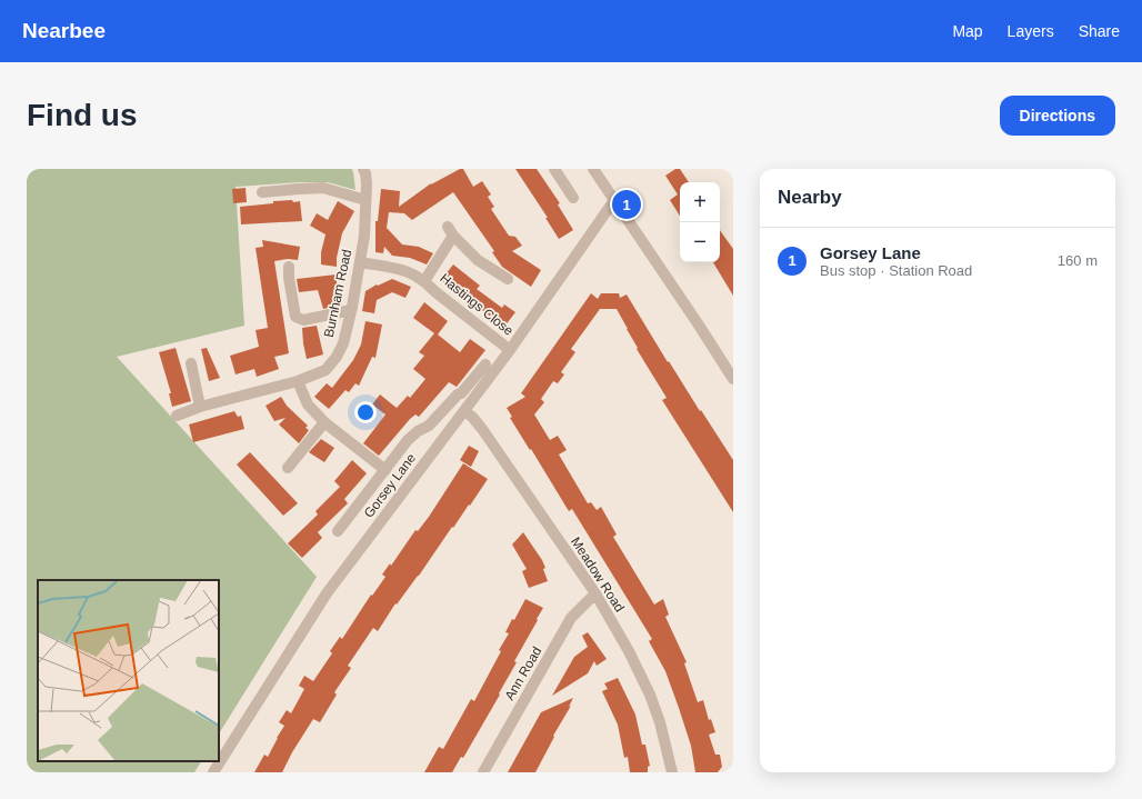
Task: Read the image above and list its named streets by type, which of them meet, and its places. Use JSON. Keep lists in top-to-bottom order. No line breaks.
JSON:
{"streets":{"street":["Burnham Road","Hastings Close","Gorsey Lane","Meadow Road","Ann Road"]},"crossings":[["Burnham Road","Hastings Close"],["Hastings Close","Gorsey Lane"],["Gorsey Lane","Meadow Road"],["Meadow Road","Ann Road"]],"page":{"header":"Nearbee","nav":["Map","Layers","Share"],"buttons":"Directions","title":"Find us","heading":"Nearby","map_buttons":["+","−"],"pins":"1","list":[{"mark":"1","name":"Gorsey Lane","note":"Bus stop · Station Road","value":"160 m"}]}}
